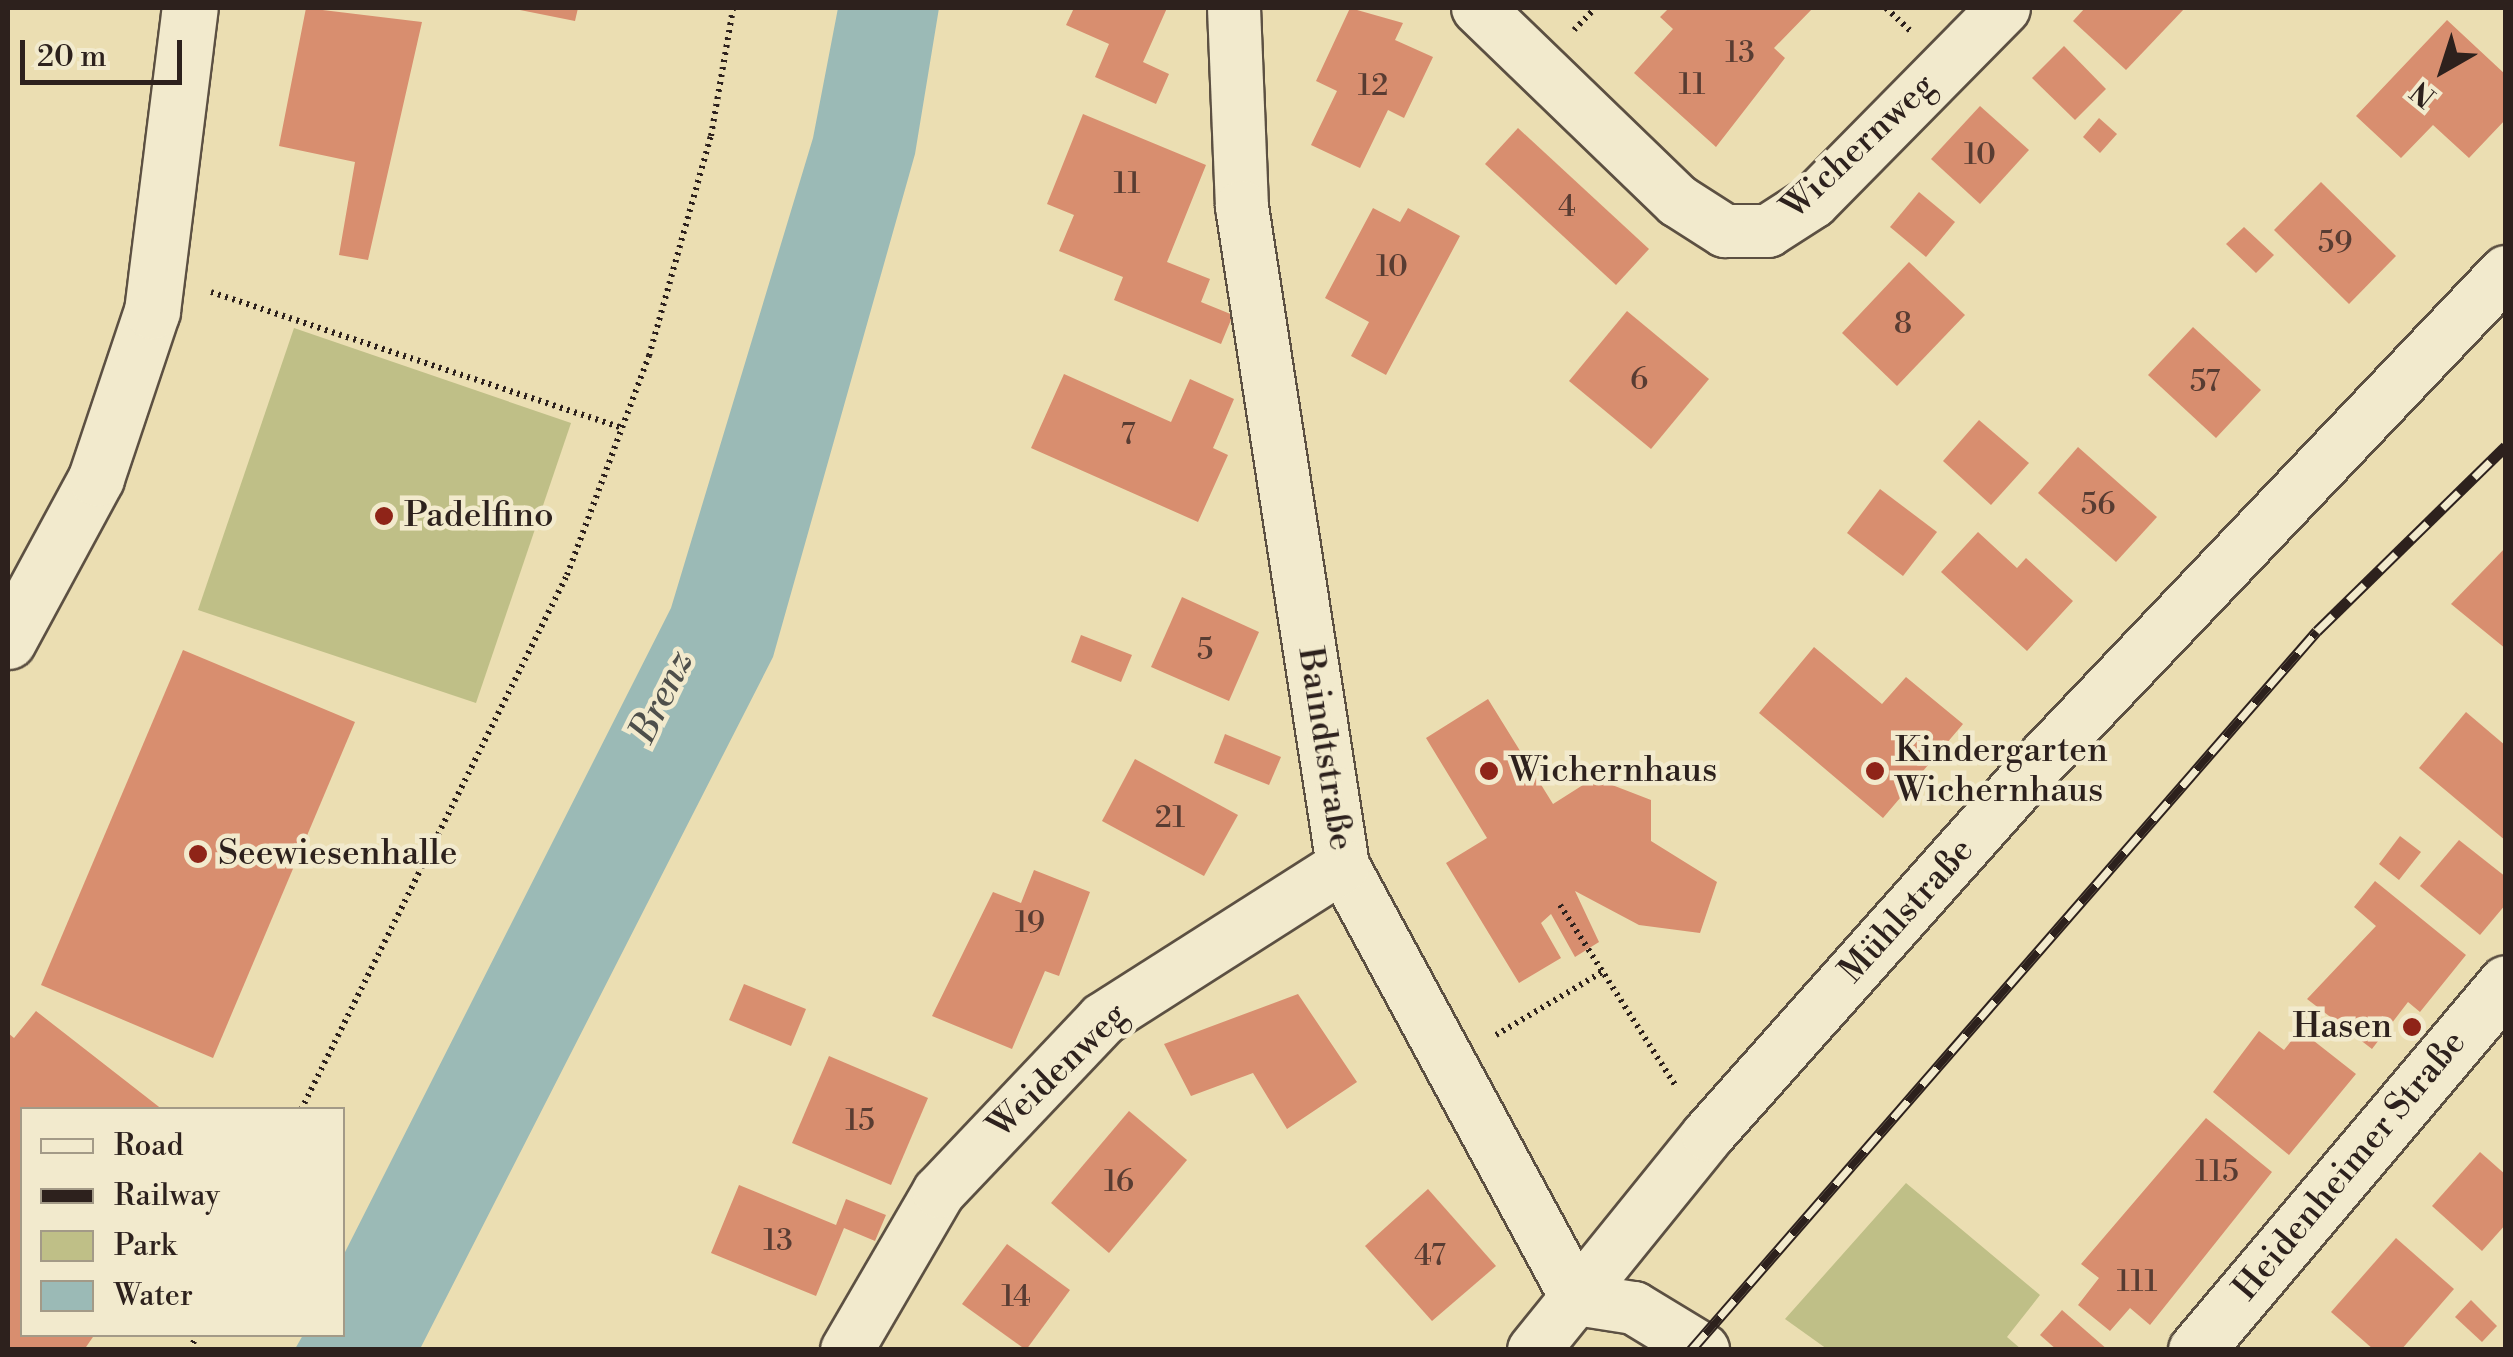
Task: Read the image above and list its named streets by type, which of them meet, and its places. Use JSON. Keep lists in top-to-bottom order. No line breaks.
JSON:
{"streets":{"street":["Wichernweg","Baindtstraße","Mühlstraße","Weidenweg","Heidenheimer Straße"]},"crossings":[["Baindtstraße","Mühlstraße"],["Baindtstraße","Weidenweg"]],"water":["Brenz"],"places":["Padelfino","Wichernhaus","Kindergarten Wichernhaus","Seewiesenhalle","Hasen"],"house_numbers":["13","11","12","10","11","4","59","10","8","6","57","7","56","5","21","19","15","115","16","13","47","111","14"],"legend":["Road","Railway","Park","Water"],"scale_bar":"20 m","north":"bottom left"}
